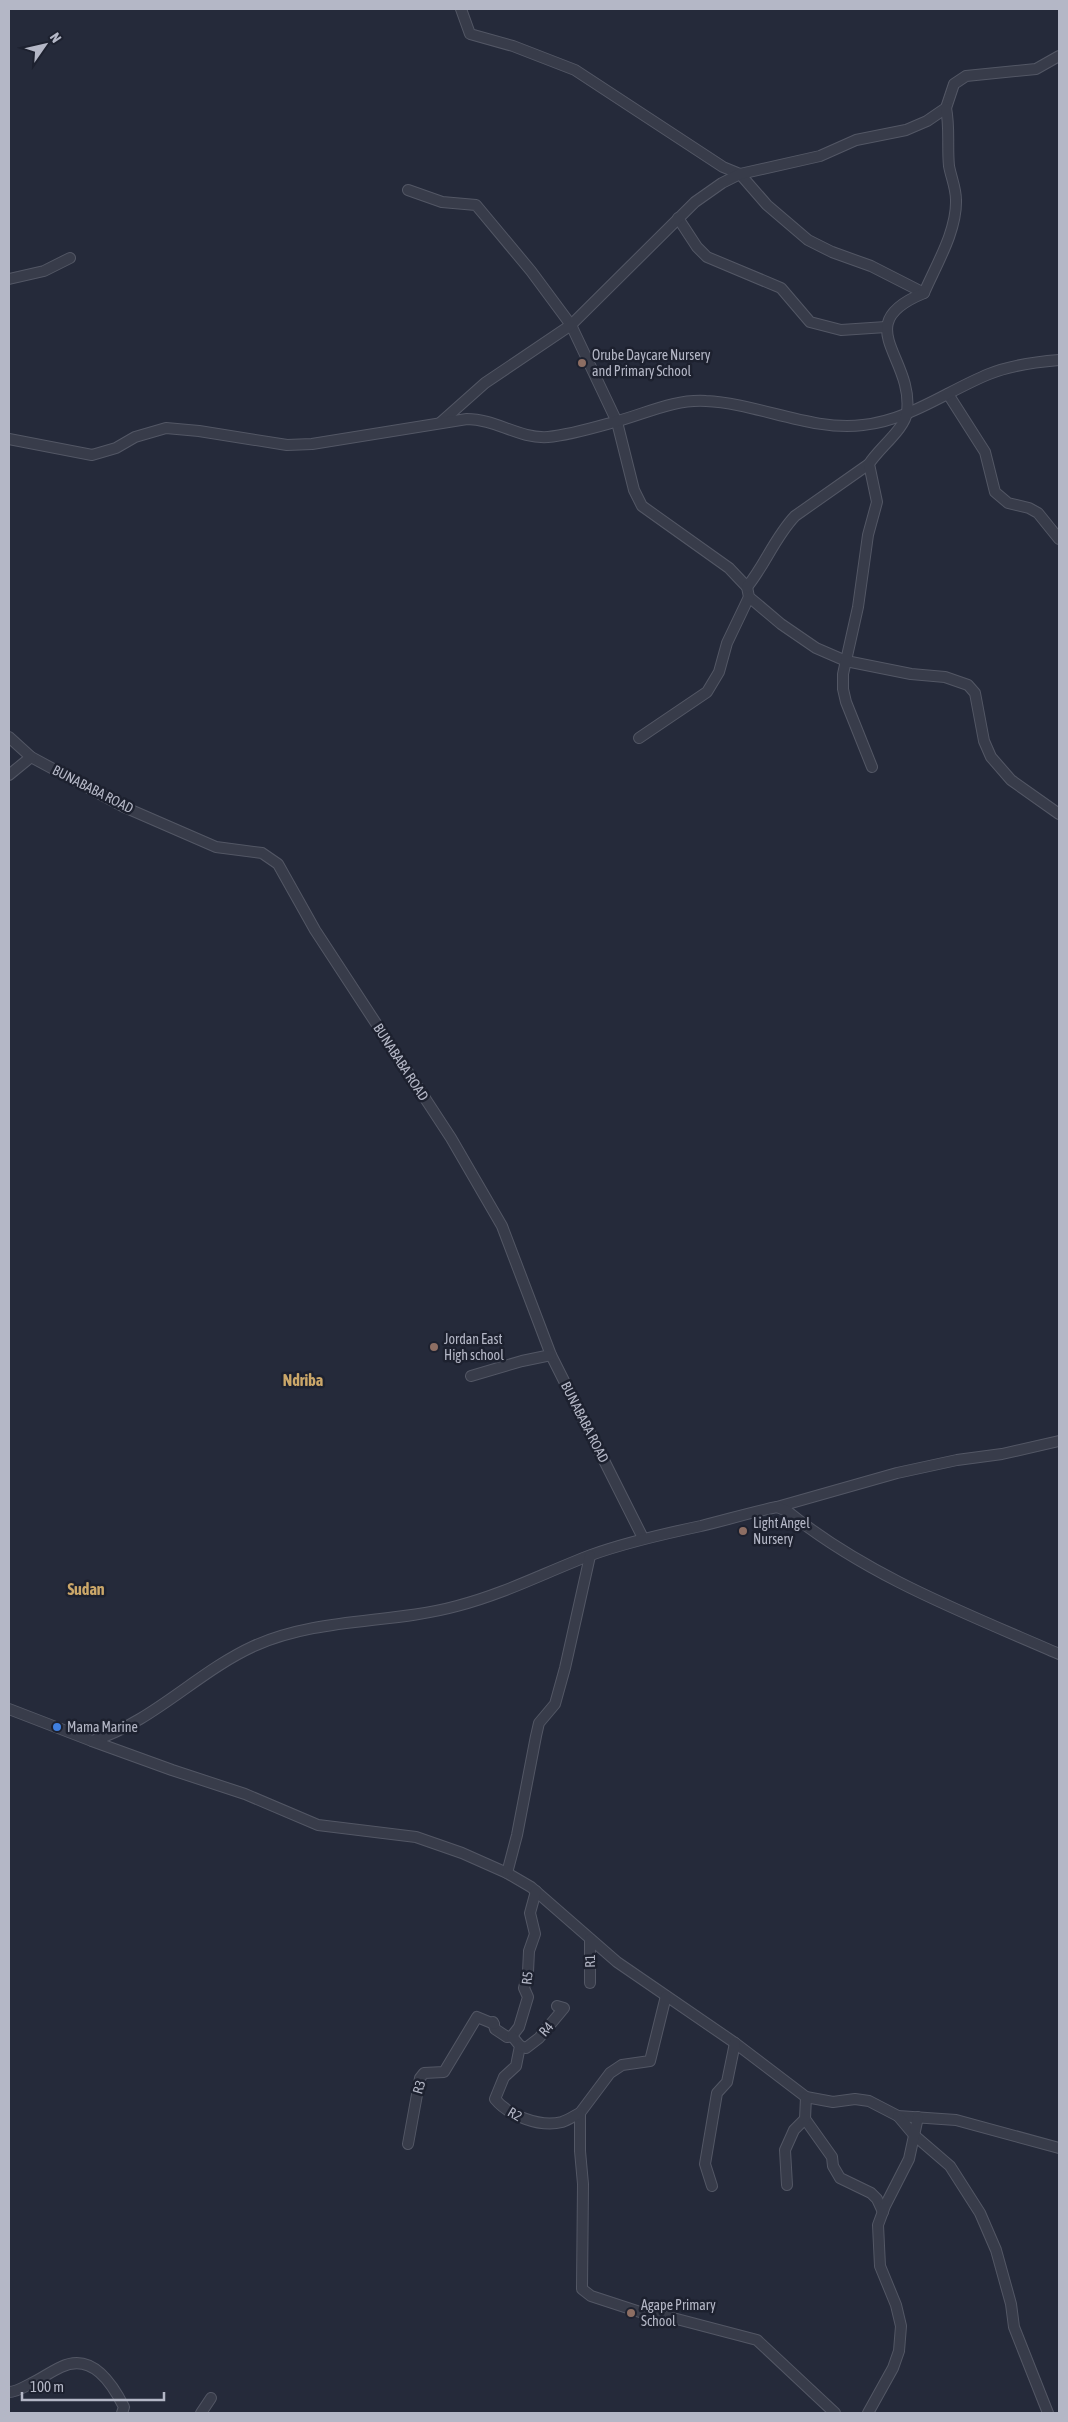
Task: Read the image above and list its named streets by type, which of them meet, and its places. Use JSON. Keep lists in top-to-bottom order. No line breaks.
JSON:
{"streets":{"street":["BUNABABA ROAD","R1","R5","R4","R3","R2"]},"crossings":[["R5","R3"],["R4","R2"]],"districts":["Ndriba","Sudan"],"places":["Orube Daycare Nursery and Primary School","Jordan East High school","Light Angel Nursery","Mama Marine","Agape Primary School"],"scale_bar":"100 m","north":"top right"}
